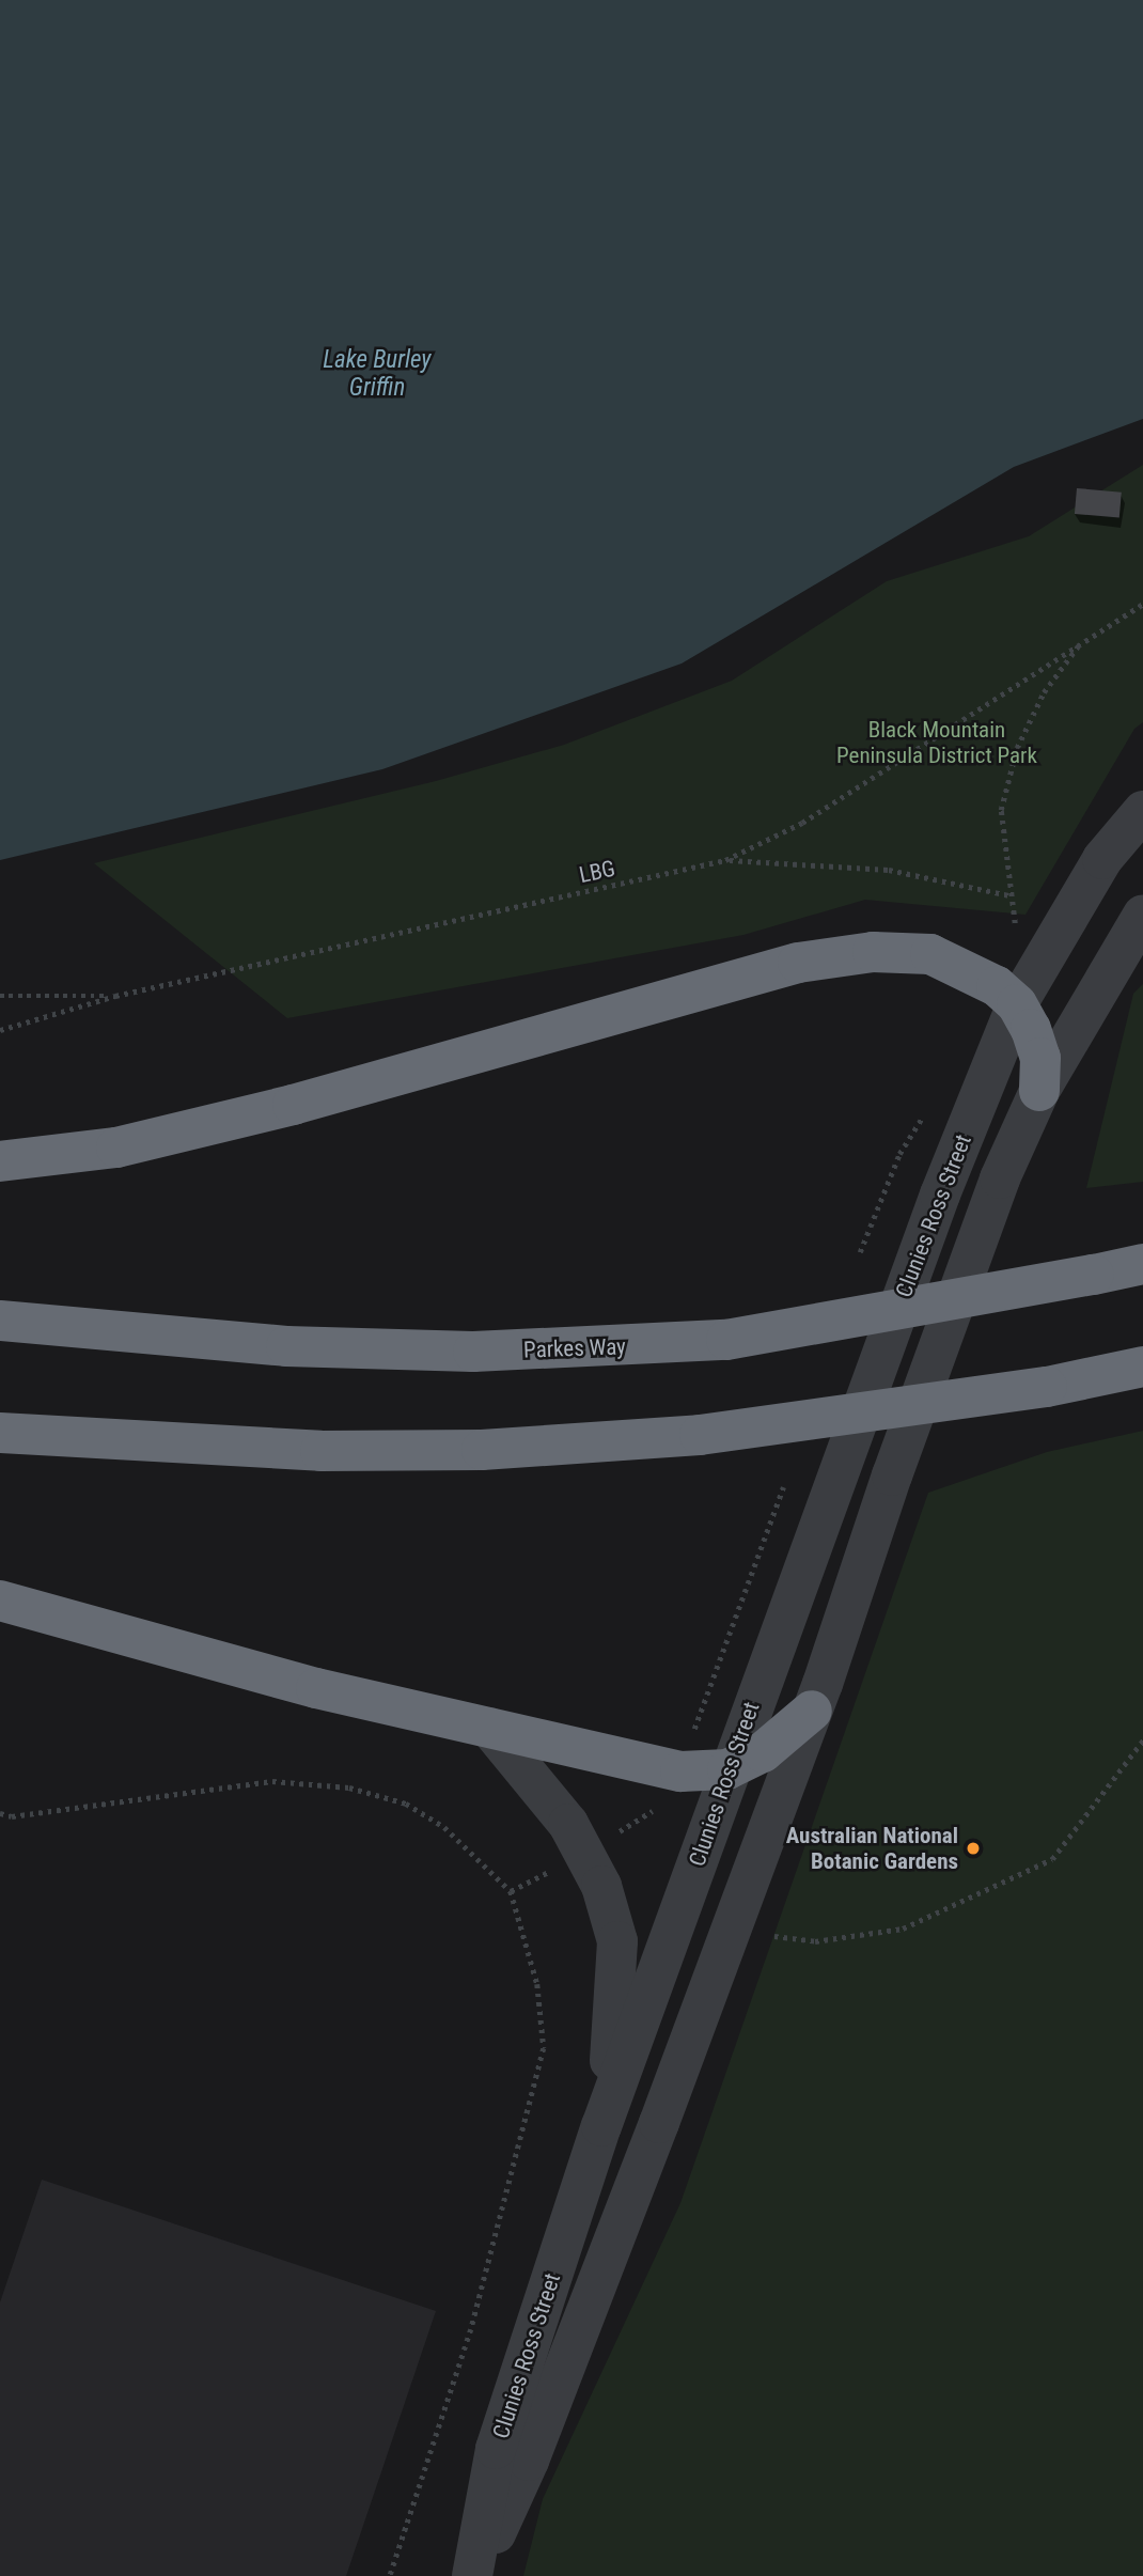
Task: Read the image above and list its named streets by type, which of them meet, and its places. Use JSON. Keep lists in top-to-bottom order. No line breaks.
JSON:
{"streets":{"highway":["Parkes Way"],"street":["Clunies Ross Street"],"path":["LBG"]},"water":["Lake Burley Griffin"],"parks":["Black Mountain Peninsula District Park"],"places":["Australian National Botanic Gardens"]}
